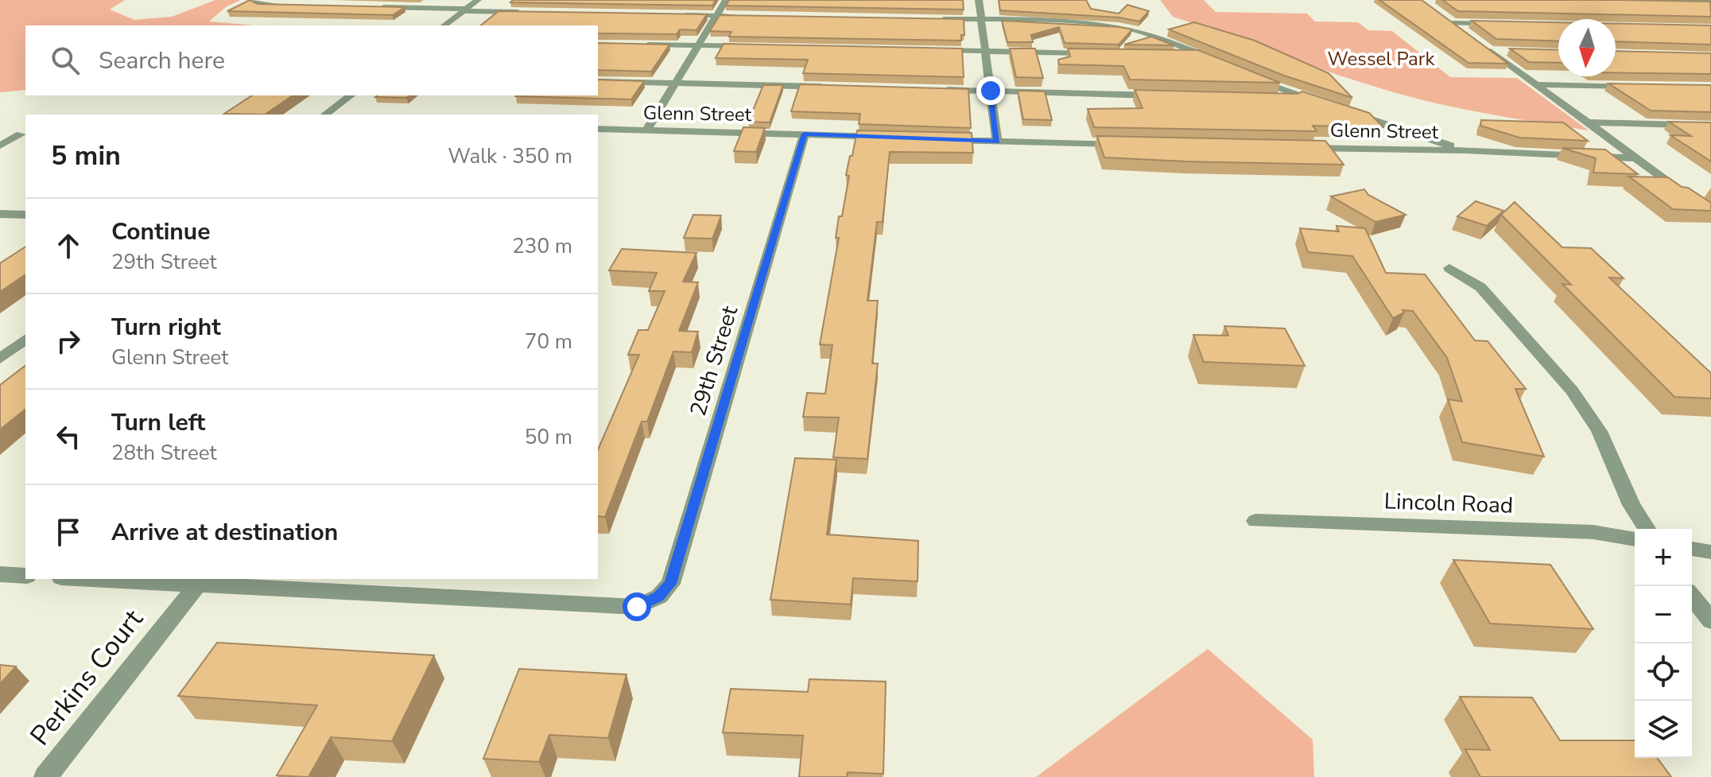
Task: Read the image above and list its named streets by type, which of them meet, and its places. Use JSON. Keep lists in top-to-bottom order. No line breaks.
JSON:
{"streets":{"street":["Glenn Street","29th Street","Lincoln Road","Perkins Court"]},"crossings":[["Glenn Street","29th Street"],["29th Street","Perkins Court"]],"parks":["Wessel Park"],"north":"bottom","page":{"search":"Search here","heading":["5 min","Walk · 350 m"],"list":[["Continue","29th Street","230 m"],["Turn right","Glenn Street","70 m"],["Turn left","28th Street","50 m"],"Arrive at destination"],"map_buttons":["+","−"]}}
